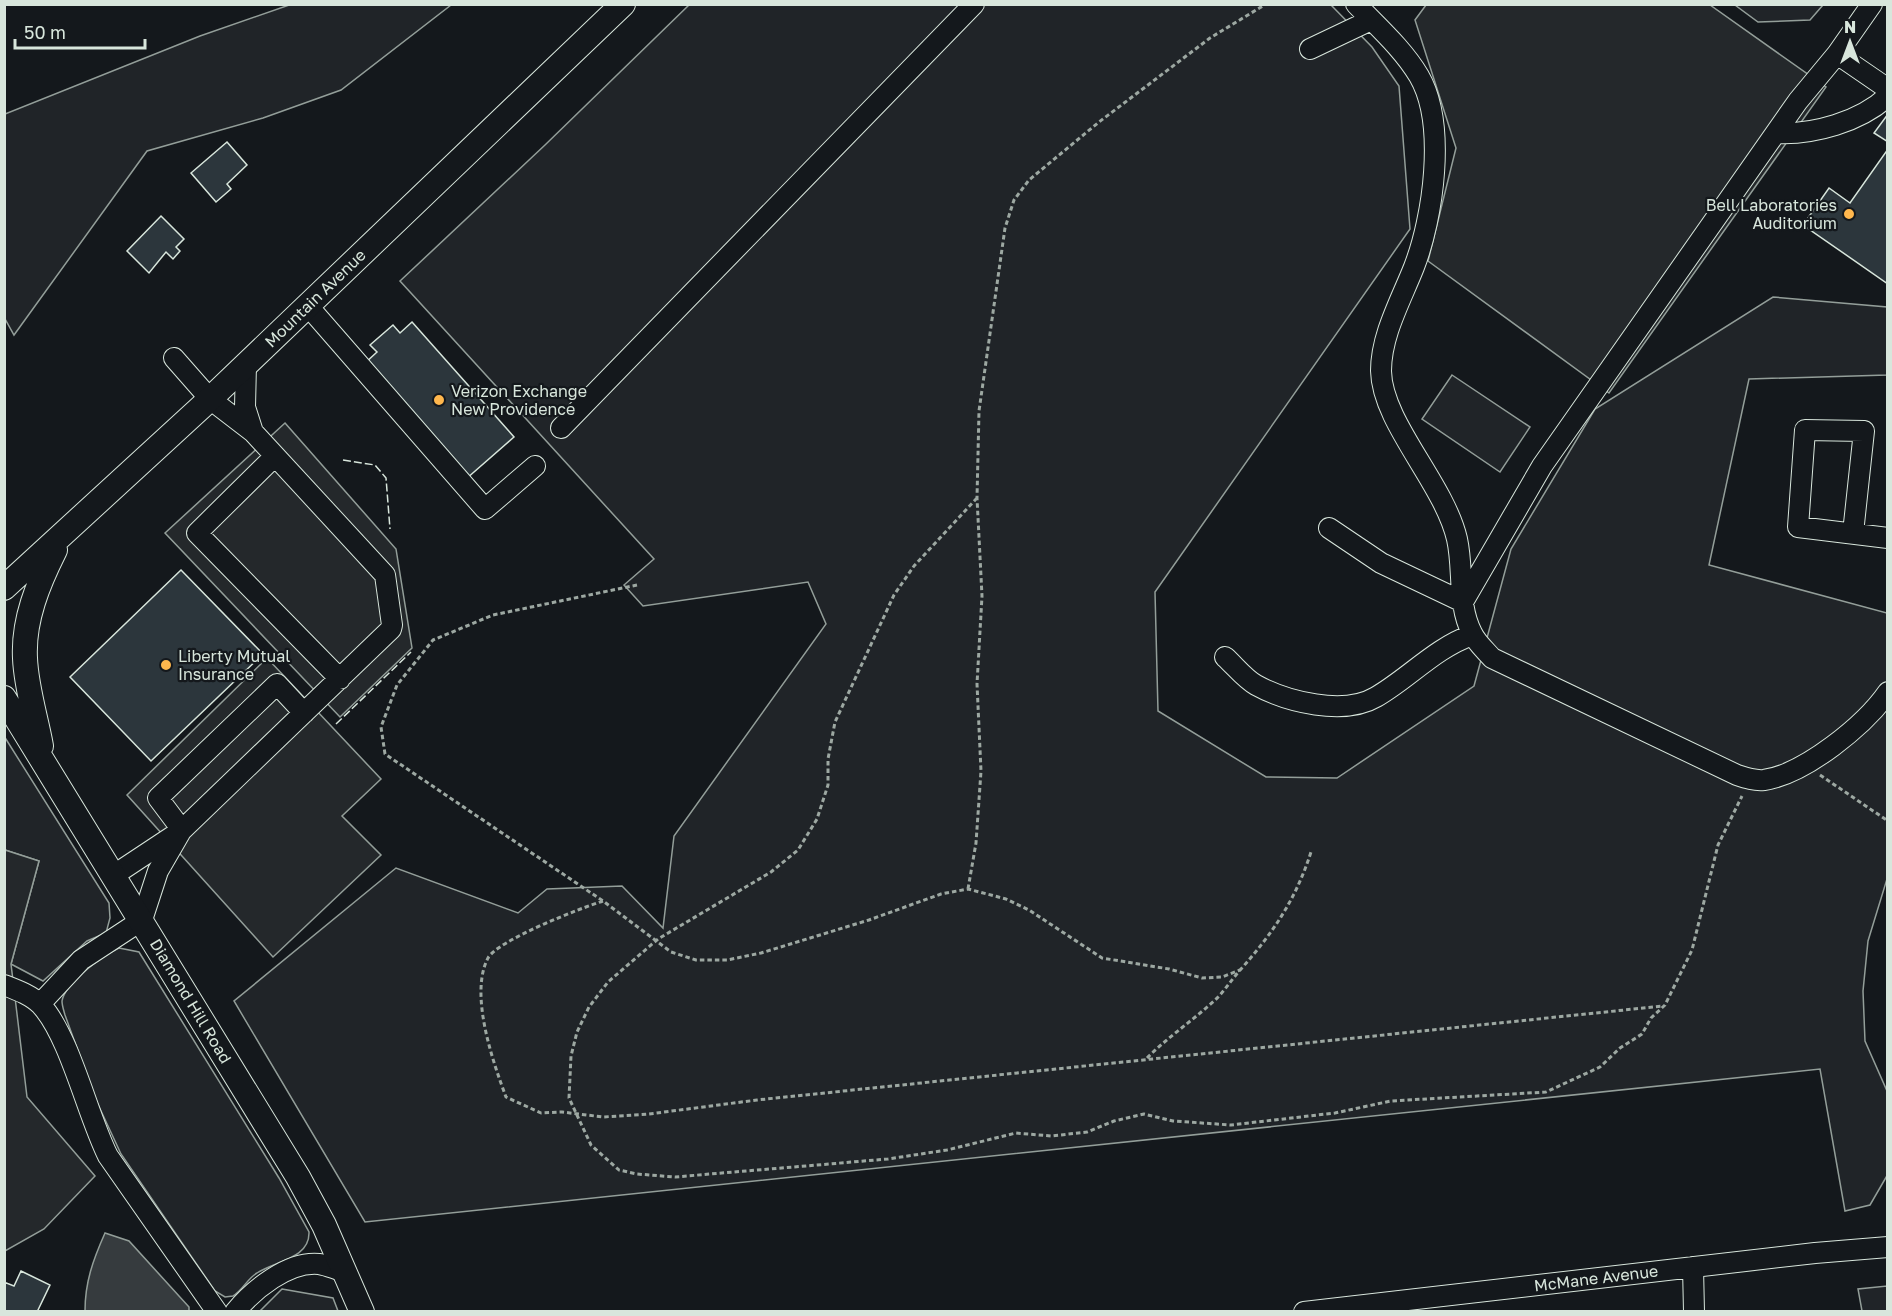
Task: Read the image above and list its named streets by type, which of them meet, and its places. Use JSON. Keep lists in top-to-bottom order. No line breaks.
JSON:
{"streets":{"main road":["Mountain Avenue","Diamond Hill Road"],"street":["McMane Avenue"]},"places":["Bell Laboratories Auditorium","Verizon Exchange New Providence","Liberty Mutual Insurance"],"scale_bar":"50 m","north":"top"}
